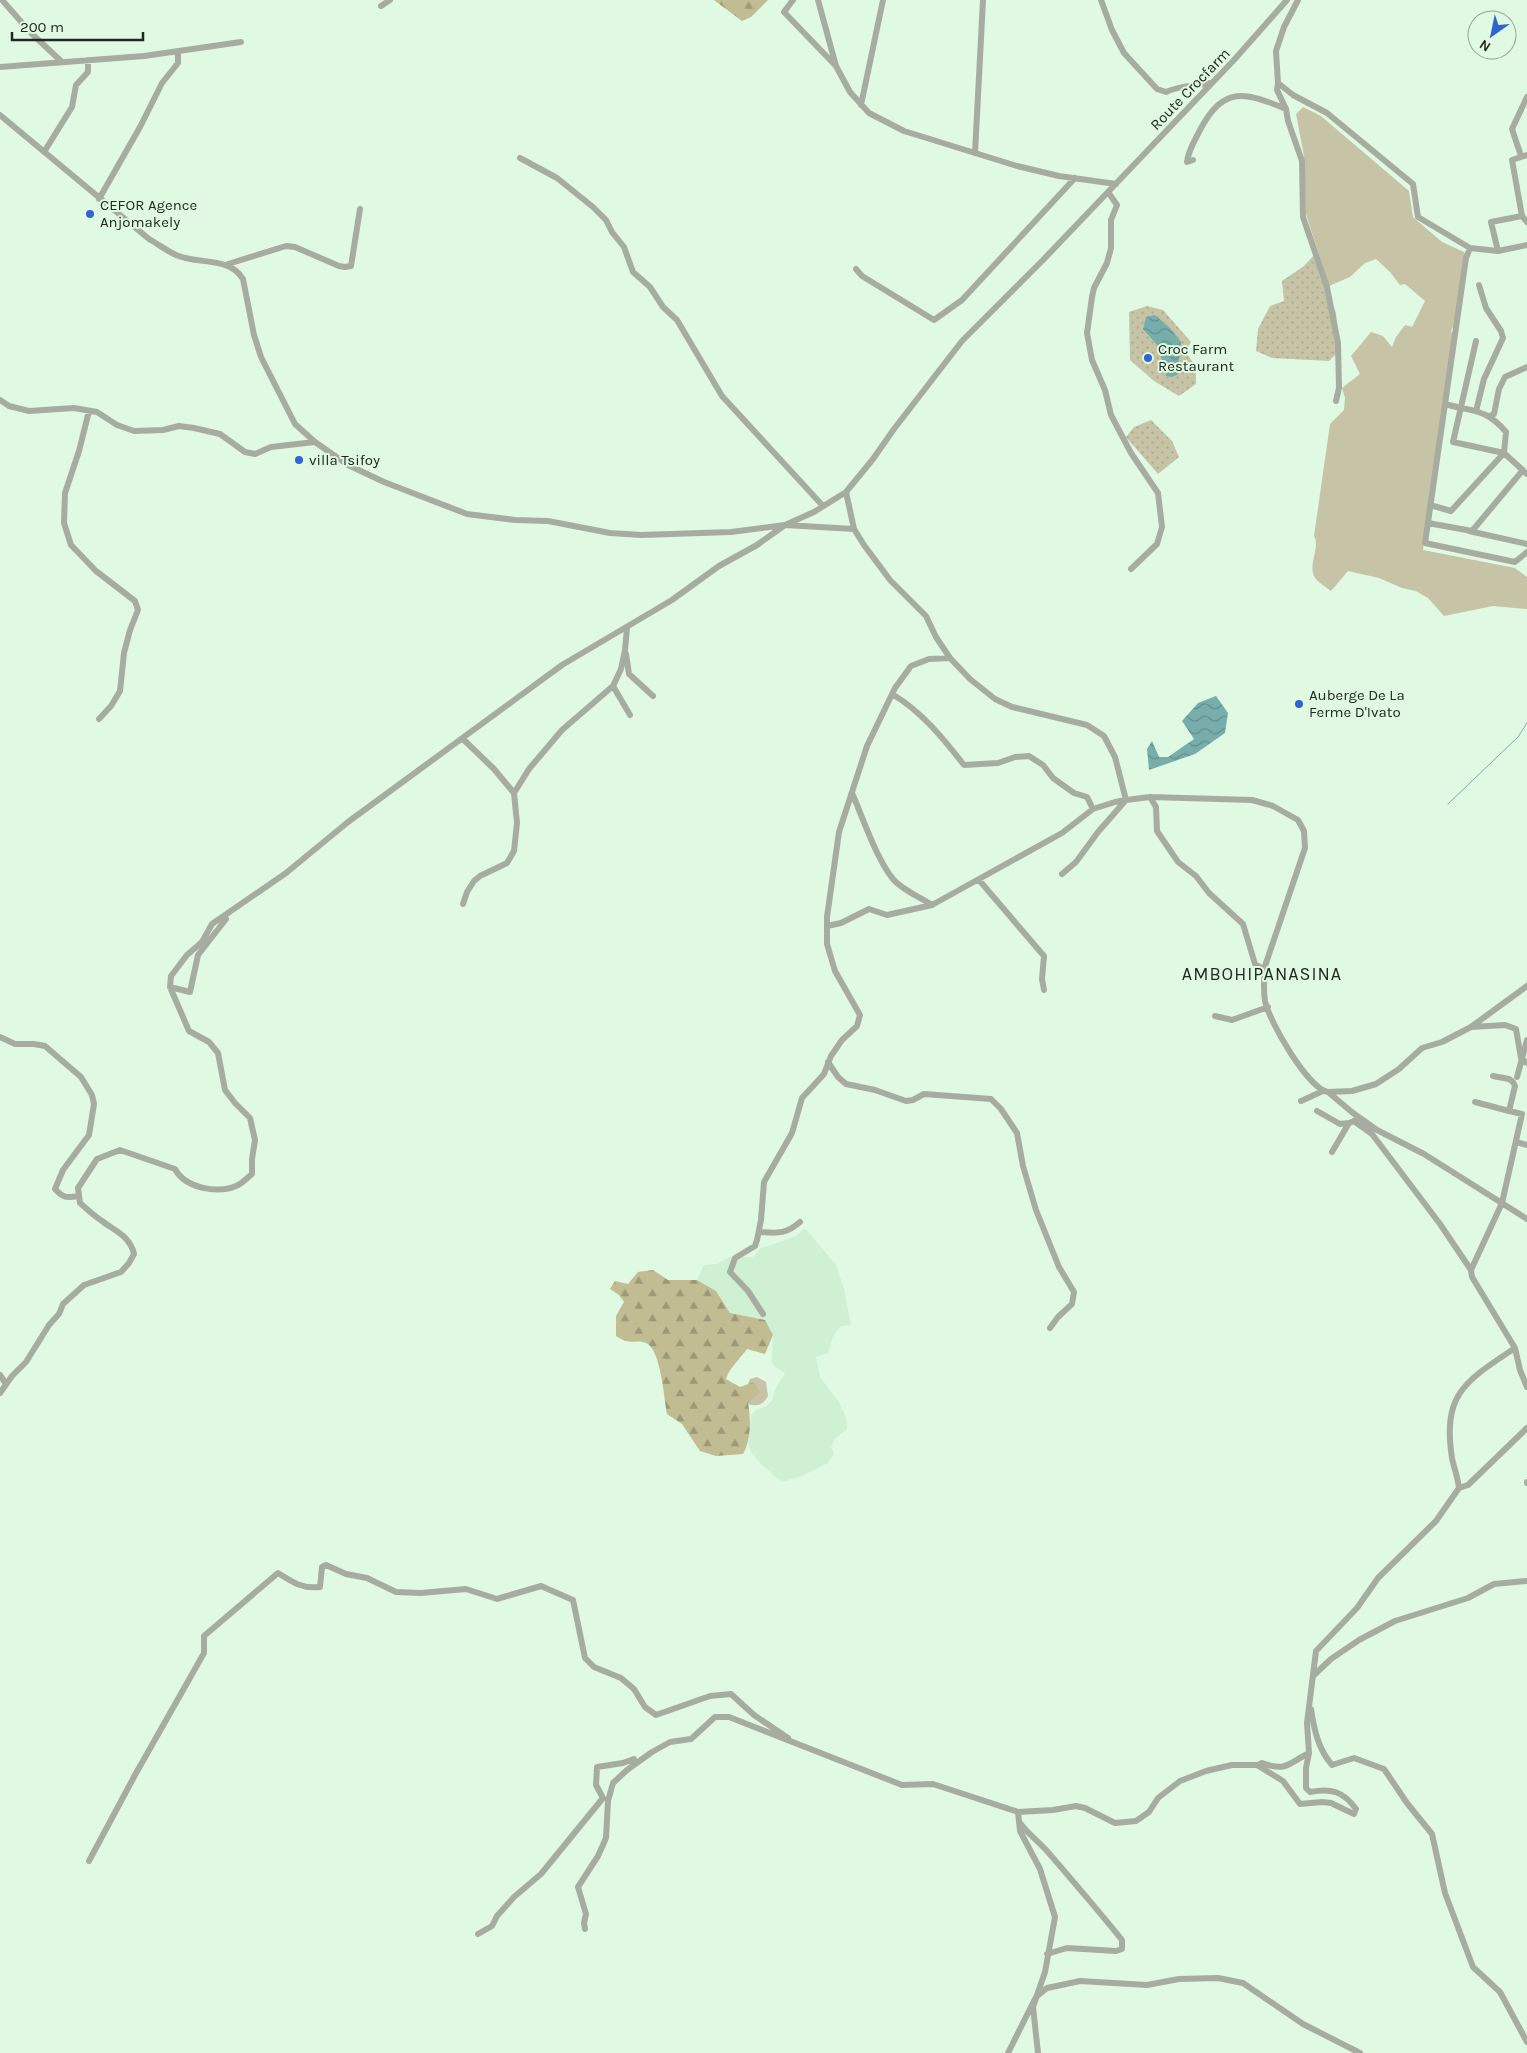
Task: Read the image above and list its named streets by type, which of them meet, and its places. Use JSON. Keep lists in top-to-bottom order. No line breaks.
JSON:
{"streets":{"street":["Route Crocfarm"]},"districts":["AMBOHIPANASINA"],"places":["CEFOR Agence Anjomakely","Croc Farm Restaurant","villa Tsifoy","Auberge De La Ferme D'Ivato"],"scale_bar":"200 m","north":"bottom left"}
